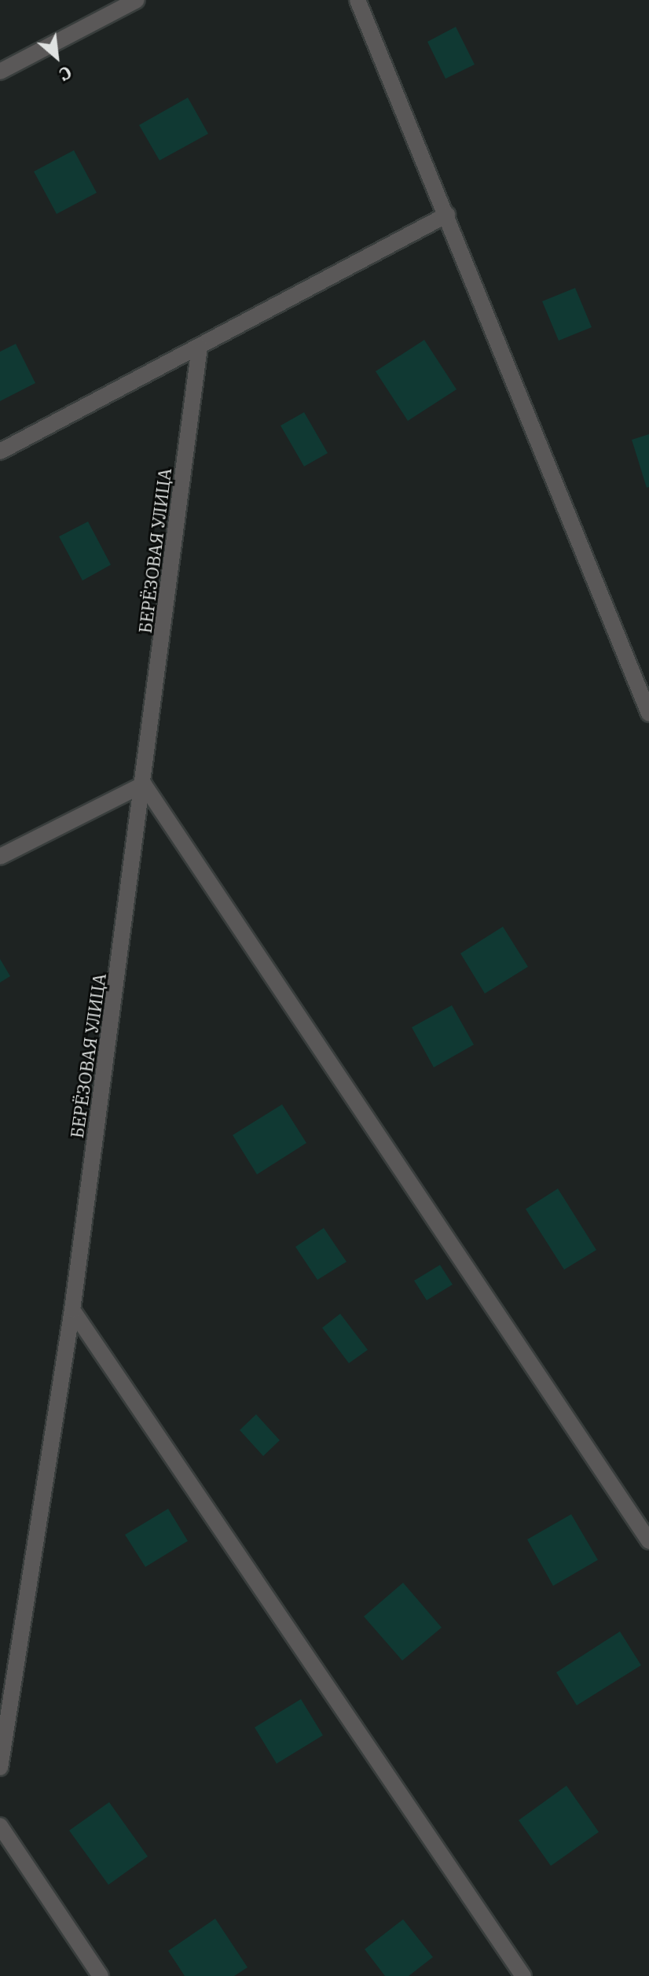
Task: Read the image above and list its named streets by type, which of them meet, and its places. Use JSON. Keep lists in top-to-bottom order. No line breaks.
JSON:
{"streets":{"street":["БЕРЁЗОВАЯ УЛИЦА"]},"north":"bottom right"}
